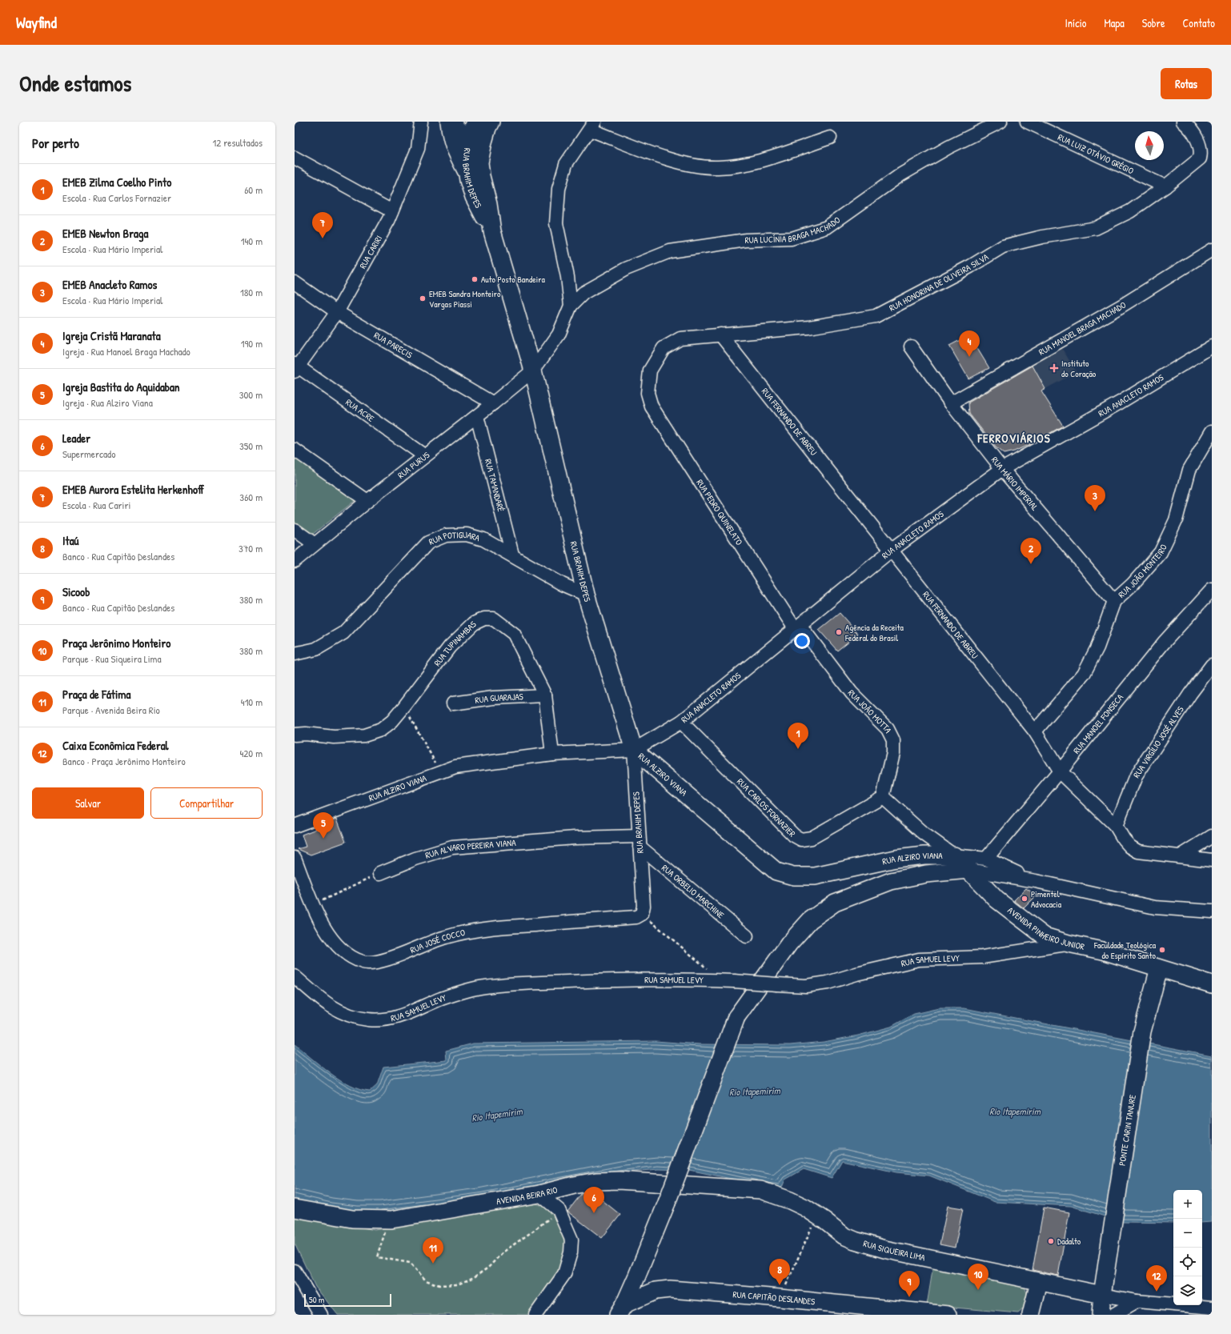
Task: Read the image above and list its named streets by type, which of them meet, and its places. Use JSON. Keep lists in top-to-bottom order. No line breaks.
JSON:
{"streets":{"main road":["RUA BRAHIM DEPES","RUA ALZIRO VIANA","AVENIDA PINHEIRO JUNIOR","PONTE CARIN TANURE","AVENIDA BEIRA RIO","RUA SIQUEIRA LIMA","RUA CAPITÃO DESLANDES"],"street":["RUA LUIZ OTÁVIO GRÉGIO","RUA LUCÍNIA BRAGA MACHADO","RUA CARIRI","RUA HONORINA DE OLIVEIRA SILVA","RUA MANOEL BRAGA MACHADO","RUA PARECIS","RUA ANACLETO RAMOS","RUA ACRE","RUA FERNANDO DE ABREU","RUA PURUS","RUA MÁRIO IMPERIAL","RUA TAMANDARÉ","RUA PEDRO QUINELATO","RUA POTIGUARA","RUA JOÃO MONTEIRO","RUA TUPINAMBAS","RUA GUARAJAS","RUA JOÃO MOTTA","RUA MANOEL FONSECA","RUA VIRGÍLIO JOSÉ ALVES","RUA CARLOS FORNAZIER","RUA ALVARO PEREIRA VIANA","RUA ORBELIO MARCHINE","RUA JOSÉ COCCO","RUA SAMUEL LEVY"]},"crossings":[["RUA LUIZ OTÁVIO GRÉGIO","RUA HONORINA DE OLIVEIRA SILVA"],["RUA BRAHIM DEPES","RUA ANACLETO RAMOS"],["RUA BRAHIM DEPES","RUA PURUS"],["RUA BRAHIM DEPES","RUA POTIGUARA"],["RUA BRAHIM DEPES","RUA ALZIRO VIANA"],["RUA BRAHIM DEPES","RUA ALVARO PEREIRA VIANA"],["RUA BRAHIM DEPES","RUA ORBELIO MARCHINE"],["RUA BRAHIM DEPES","RUA JOSÉ COCCO"],["RUA LUCÍNIA BRAGA MACHADO","RUA PURUS"],["RUA CARIRI","RUA PARECIS"],["RUA CARIRI","RUA ACRE"],["RUA HONORINA DE OLIVEIRA SILVA","RUA FERNANDO DE ABREU"],["RUA HONORINA DE OLIVEIRA SILVA","RUA PEDRO QUINELATO"],["RUA MANOEL BRAGA MACHADO","RUA MÁRIO IMPERIAL"],["RUA PARECIS","RUA PURUS"],["RUA ANACLETO RAMOS","RUA FERNANDO DE ABREU"],["RUA ANACLETO RAMOS","RUA MÁRIO IMPERIAL"],["RUA ANACLETO RAMOS","RUA PEDRO QUINELATO"],["RUA ANACLETO RAMOS","RUA JOÃO MOTTA"],["RUA ANACLETO RAMOS","RUA ALZIRO VIANA"],["RUA ANACLETO RAMOS","RUA CARLOS FORNAZIER"],["RUA ACRE","RUA PURUS"],["RUA FERNANDO DE ABREU","RUA JOÃO MONTEIRO"],["RUA FERNANDO DE ABREU","RUA MANOEL FONSECA"],["RUA FERNANDO DE ABREU","RUA VIRGÍLIO JOSÉ ALVES"],["RUA PURUS","RUA TAMANDARÉ"],["RUA MÁRIO IMPERIAL","RUA JOÃO MONTEIRO"],["RUA TAMANDARÉ","RUA POTIGUARA"],["RUA PEDRO QUINELATO","RUA JOÃO MOTTA"],["RUA TUPINAMBAS","RUA GUARAJAS"],["RUA TUPINAMBAS","RUA ALZIRO VIANA"],["RUA JOÃO MOTTA","RUA CARLOS FORNAZIER"],["RUA ALZIRO VIANA","AVENIDA PINHEIRO JUNIOR"],["RUA ALVARO PEREIRA VIANA","RUA ORBELIO MARCHINE"],["AVENIDA PINHEIRO JUNIOR","RUA SAMUEL LEVY"],["AVENIDA PINHEIRO JUNIOR","PONTE CARIN TANURE"],["PONTE CARIN TANURE","RUA SIQUEIRA LIMA"],["AVENIDA BEIRA RIO","RUA SIQUEIRA LIMA"]],"districts":["FERROVIÁRIOS"],"water":["Rio Itapemirim"],"places":{"other":["Auto Posto Bandeira","EMEB Sandra Monteiro Vargas Piassi","Agência da Receita Federal do Brasil","Pimentel Advocacia","Faculdade Teológica do Espírito Santo","Dadalto"],"health":["Instituto do Coração"]},"scale_bar":"50 m","north":"top","page":{"header":"Wayfind","nav":["Início","Mapa","Sobre","Contato"],"title":"Onde estamos","buttons":["Rotas",["Salvar","Compartilhar"]],"heading":["Por perto","12 resultados"],"list":[{"mark":"1","name":"EMEB Zilma Coelho Pinto","note":"Escola · Rua Carlos Fornazier","value":"60 m"},{"mark":"2","name":"EMEB Newton Braga","note":"Escola · Rua Mário Imperial","value":"140 m"},{"mark":"3","name":"EMEB Anacleto Ramos","note":"Escola · Rua Mário Imperial","value":"180 m"},{"mark":"4","name":"Igreja Cristã Maranata","note":"Igreja · Rua Manoel Braga Machado","value":"190 m"},{"mark":"5","name":"Igreja Bastita do Aquidaban","note":"Igreja · Rua Alziro Viana","value":"300 m"},{"mark":"6","name":"Leader","note":"Supermercado","value":"350 m"},{"mark":"7","name":"EMEB Aurora Estelita Herkenhoff","note":"Escola · Rua Cariri","value":"360 m"},{"mark":"8","name":"Itaú","note":"Banco · Rua Capitão Deslandes","value":"370 m"},{"mark":"9","name":"Sicoob","note":"Banco · Rua Capitão Deslandes","value":"380 m"},{"mark":"10","name":"Praça Jerônimo Monteiro","note":"Parque · Rua Siqueira Lima","value":"380 m"},{"mark":"11","name":"Praça de Fátima","note":"Parque · Avenida Beira Rio","value":"410 m"},{"mark":"12","name":"Caixa Econômica Federal","note":"Banco · Praça Jerônimo Monteiro","value":"420 m"}],"pins":["7","4","3","2","1","5","6","11","8","10","12","9"],"map_buttons":["+","−"],"scale":"50 m"}}
